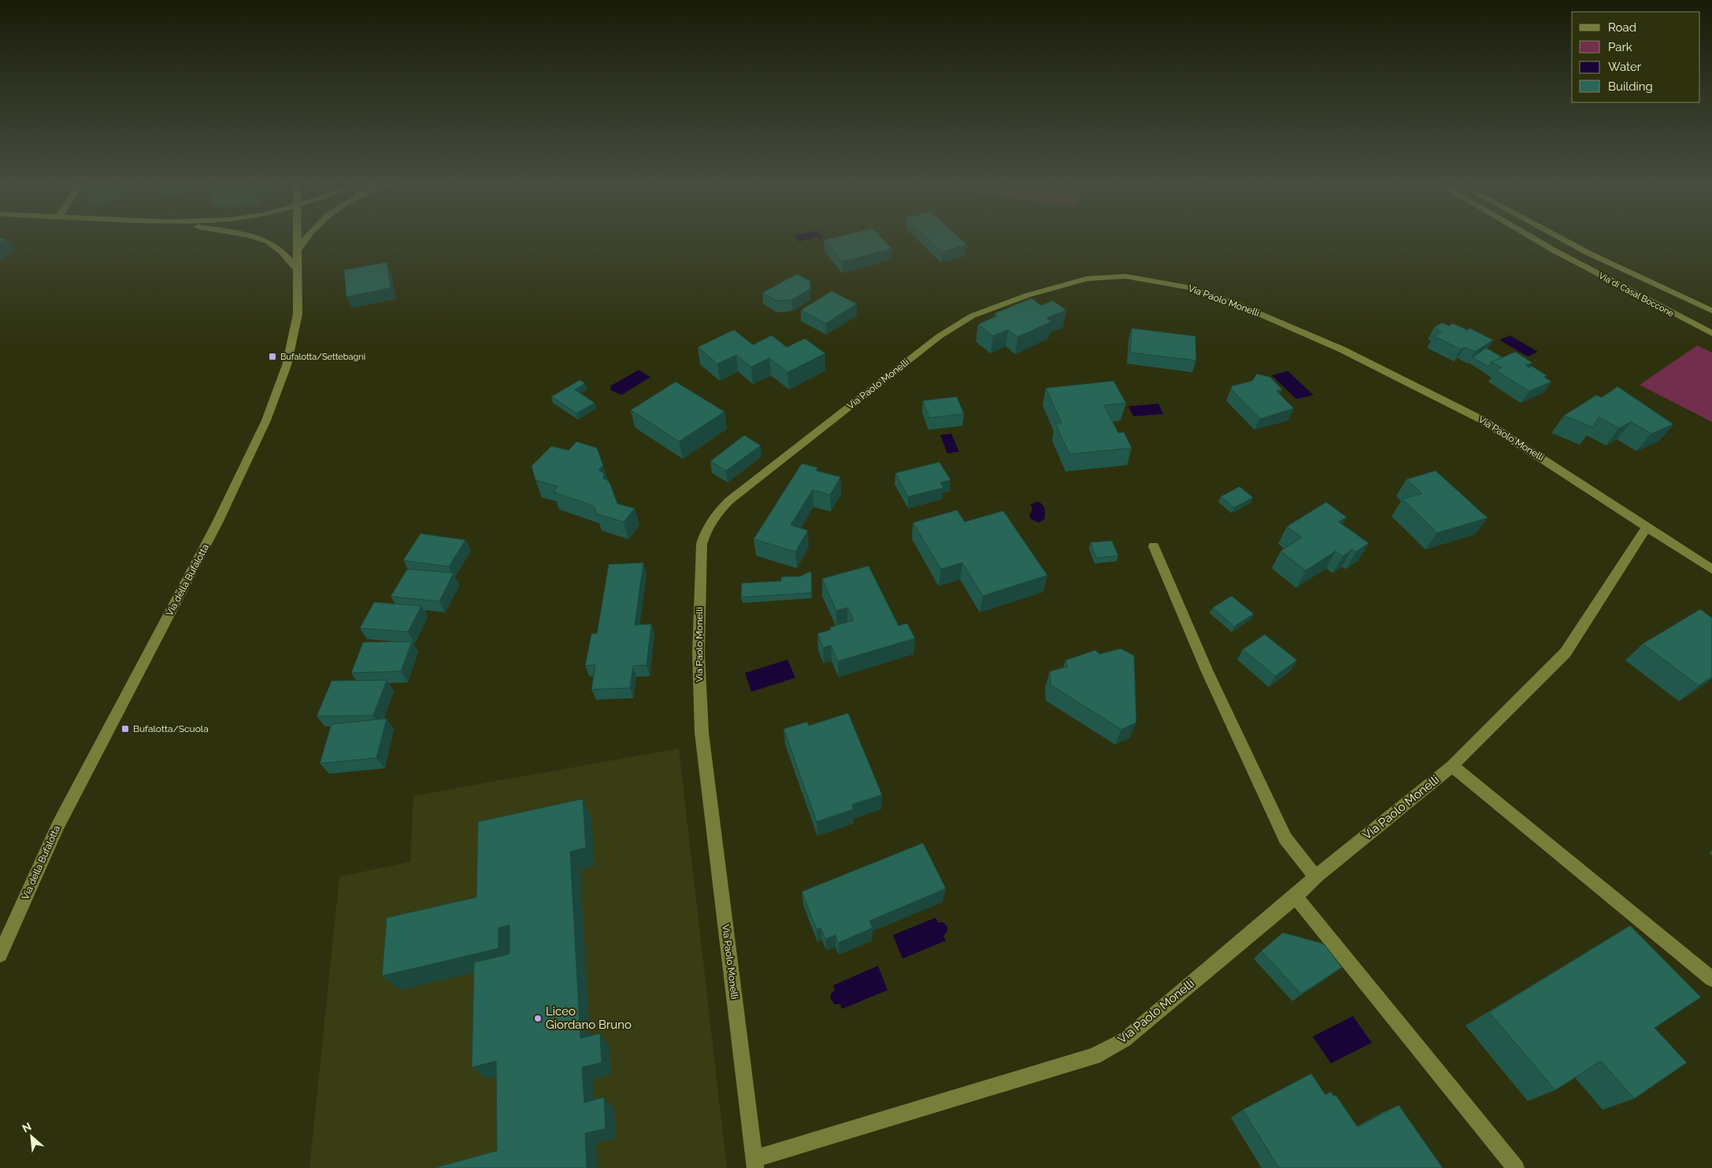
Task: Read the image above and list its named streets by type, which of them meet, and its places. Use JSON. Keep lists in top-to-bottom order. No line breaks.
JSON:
{"streets":{"street":["Via di Casal Boccone","Via Paolo Monelli","Via della Bufalotta"]},"places":{"transit":["Bufalotta/Settebagni","Bufalotta/Scuola"],"other":["Liceo Giordano Bruno"]},"legend":["Road","Park","Water","Building"],"north":"top left"}
